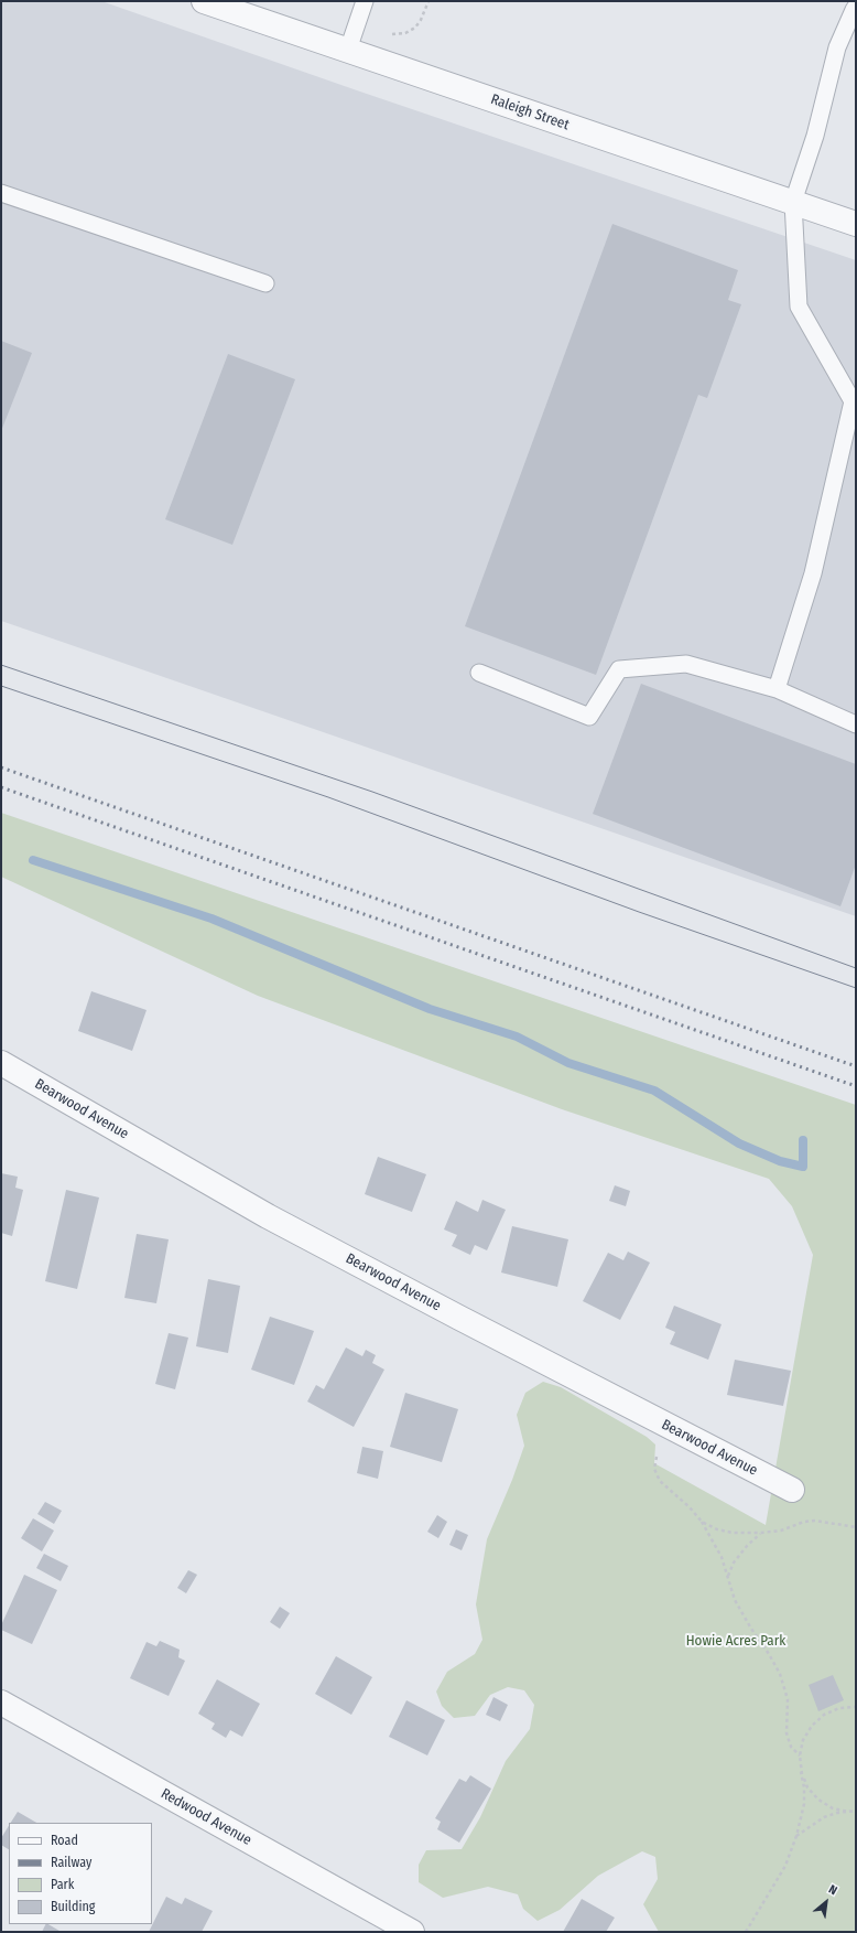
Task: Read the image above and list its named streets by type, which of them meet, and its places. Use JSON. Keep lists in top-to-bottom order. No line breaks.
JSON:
{"streets":{"street":["Raleigh Street","Bearwood Avenue","Redwood Avenue"]},"parks":["Howie Acres Park"],"legend":["Road","Railway","Park","Building"],"north":"top right"}
